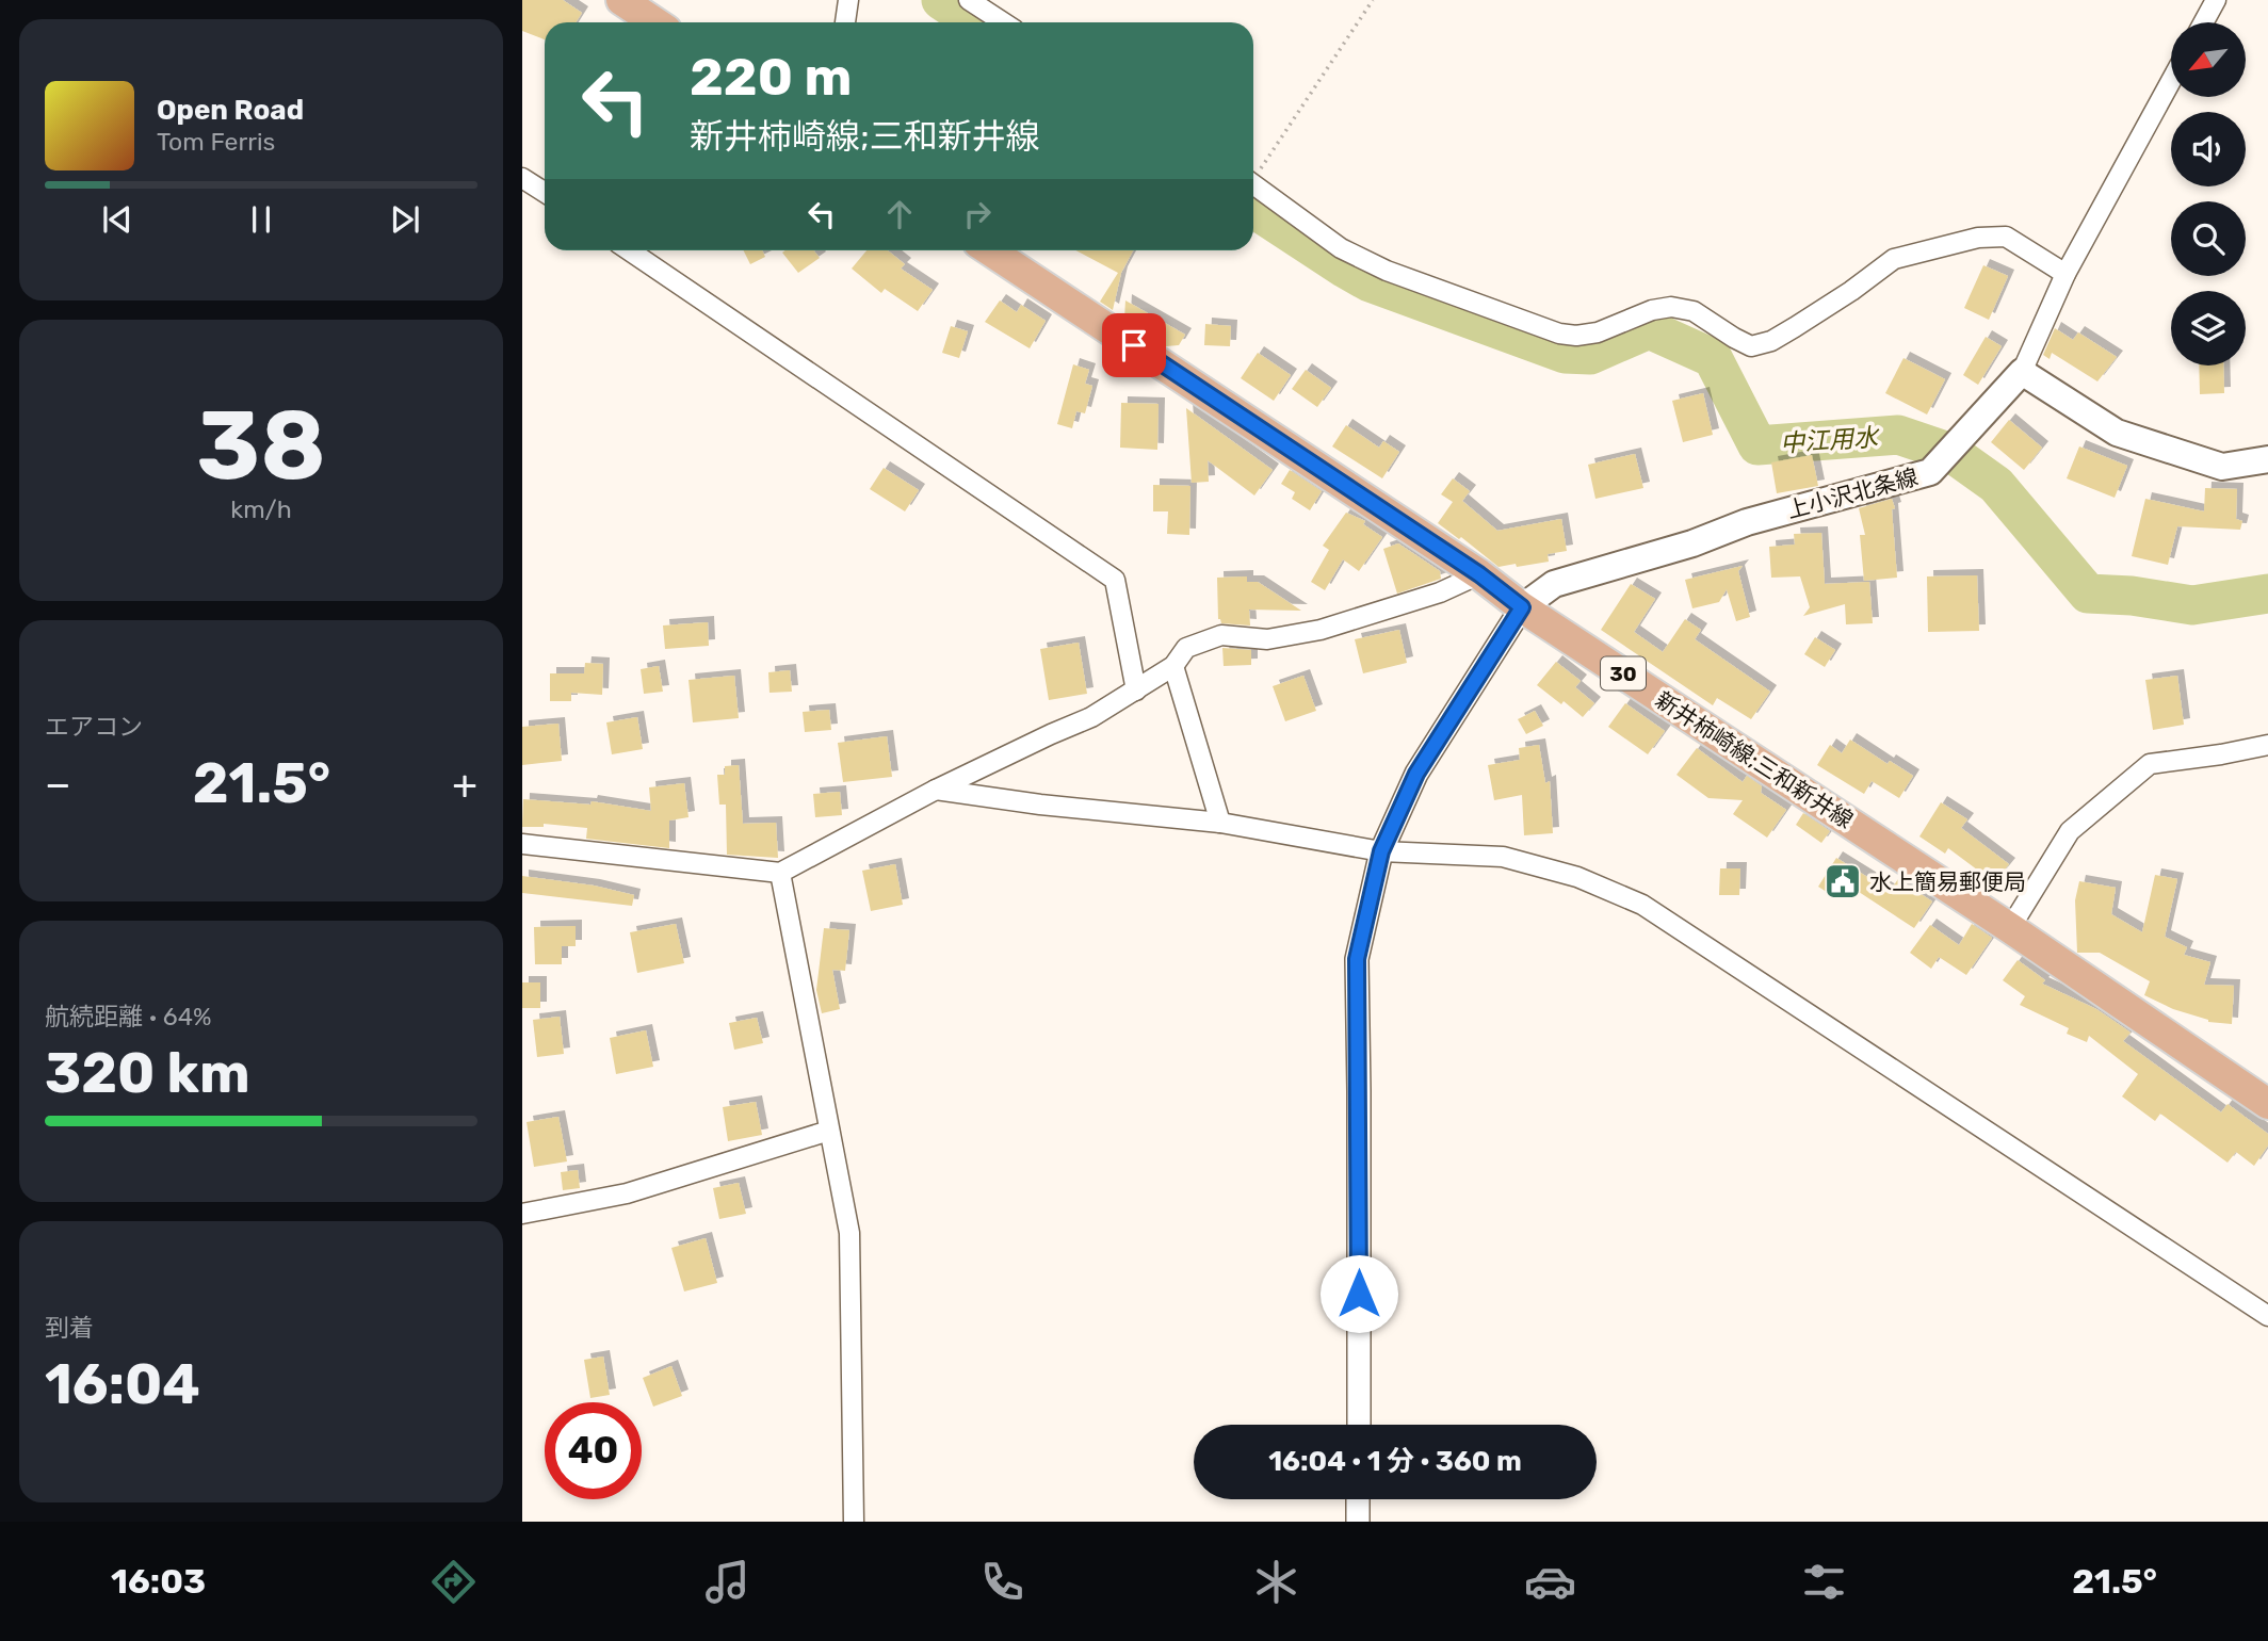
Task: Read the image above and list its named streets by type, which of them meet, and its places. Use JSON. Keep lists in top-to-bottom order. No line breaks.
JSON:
{"streets":{"main road":["上小沢北条線","30","新井柿崎線;三和新井線"]},"crossings":[["上小沢北条線","新井柿崎線;三和新井線"]],"water":["中江用水"],"places":{"public building":["水上簡易郵便局"]},"north":"bottom left","page":{"turn":["220 m","新井柿崎線;三和新井線"],"song":["Open Road","Tom Ferris"],"tile":[["38","km/h"],"エアコン",["航続距離 · 64%","320 km"],["到着","16:04"]],"heat":["−","21.5°","+"],"limit":"40","trip":"16:04 · 1 分 · 360 m","tabs":["16:03","21.5°"]}}
